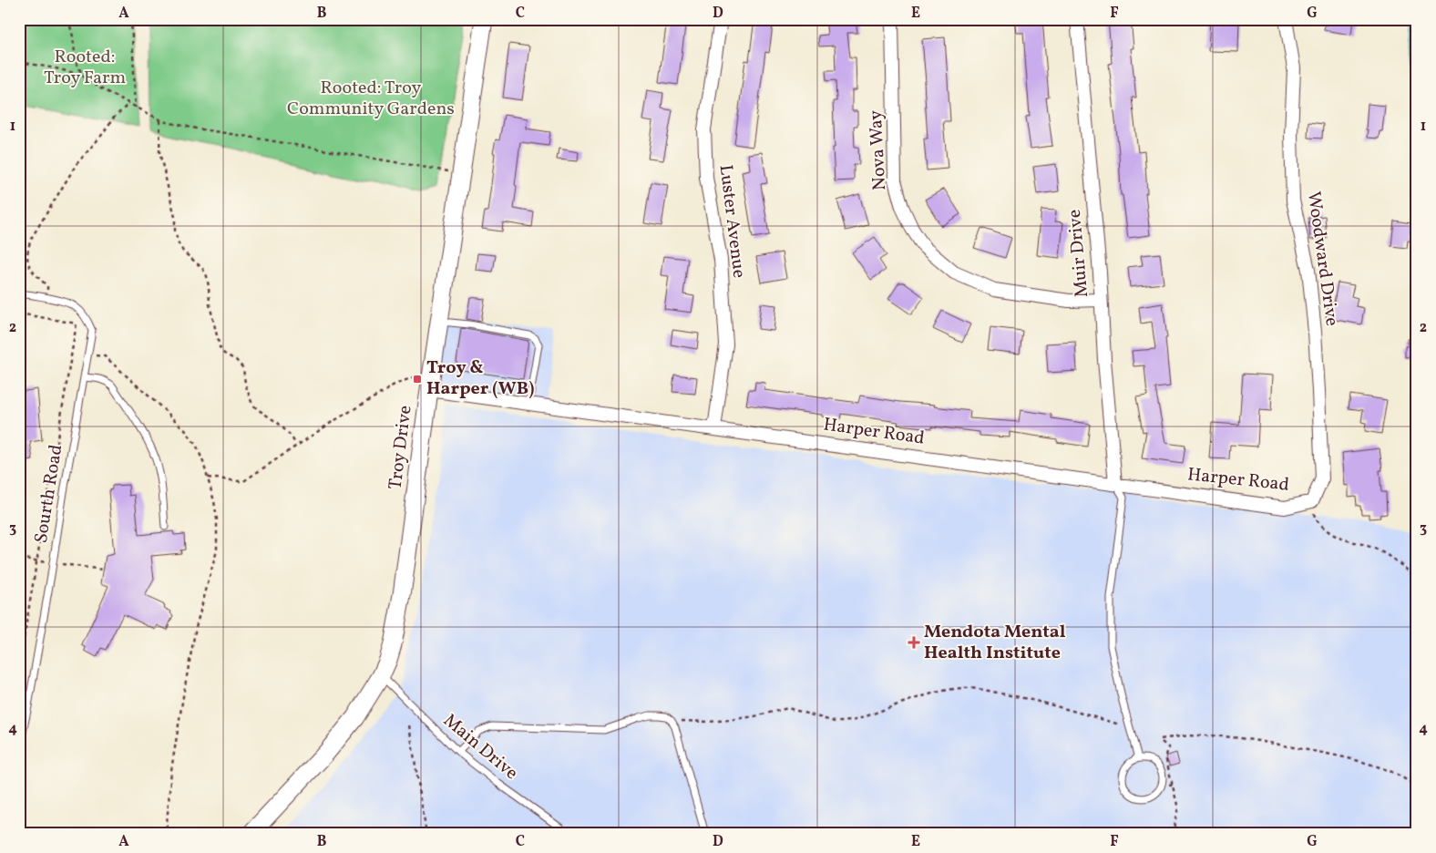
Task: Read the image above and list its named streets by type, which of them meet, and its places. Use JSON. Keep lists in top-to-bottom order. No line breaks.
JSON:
{"streets":{"street":["Nova Way","Luster Avenue","Muir Drive","Woodward Drive","Harper Road","Troy Drive"],"lane":["Sourth Road","Main Drive"]},"crossings":[["Nova Way","Muir Drive"],["Luster Avenue","Harper Road"],["Muir Drive","Harper Road"],["Woodward Drive","Harper Road"],["Harper Road","Troy Drive"],["Troy Drive","Main Drive"]],"parks":["Rooted: Troy Farm","Rooted: Troy Community Gardens"],"places":{"transit":["Troy & Harper (WB)"],"health":["Mendota Mental Health Institute"]},"grid":{"columns":["A","B","C","D","E","F","G"],"rows":["1","2","3","4"]}}
